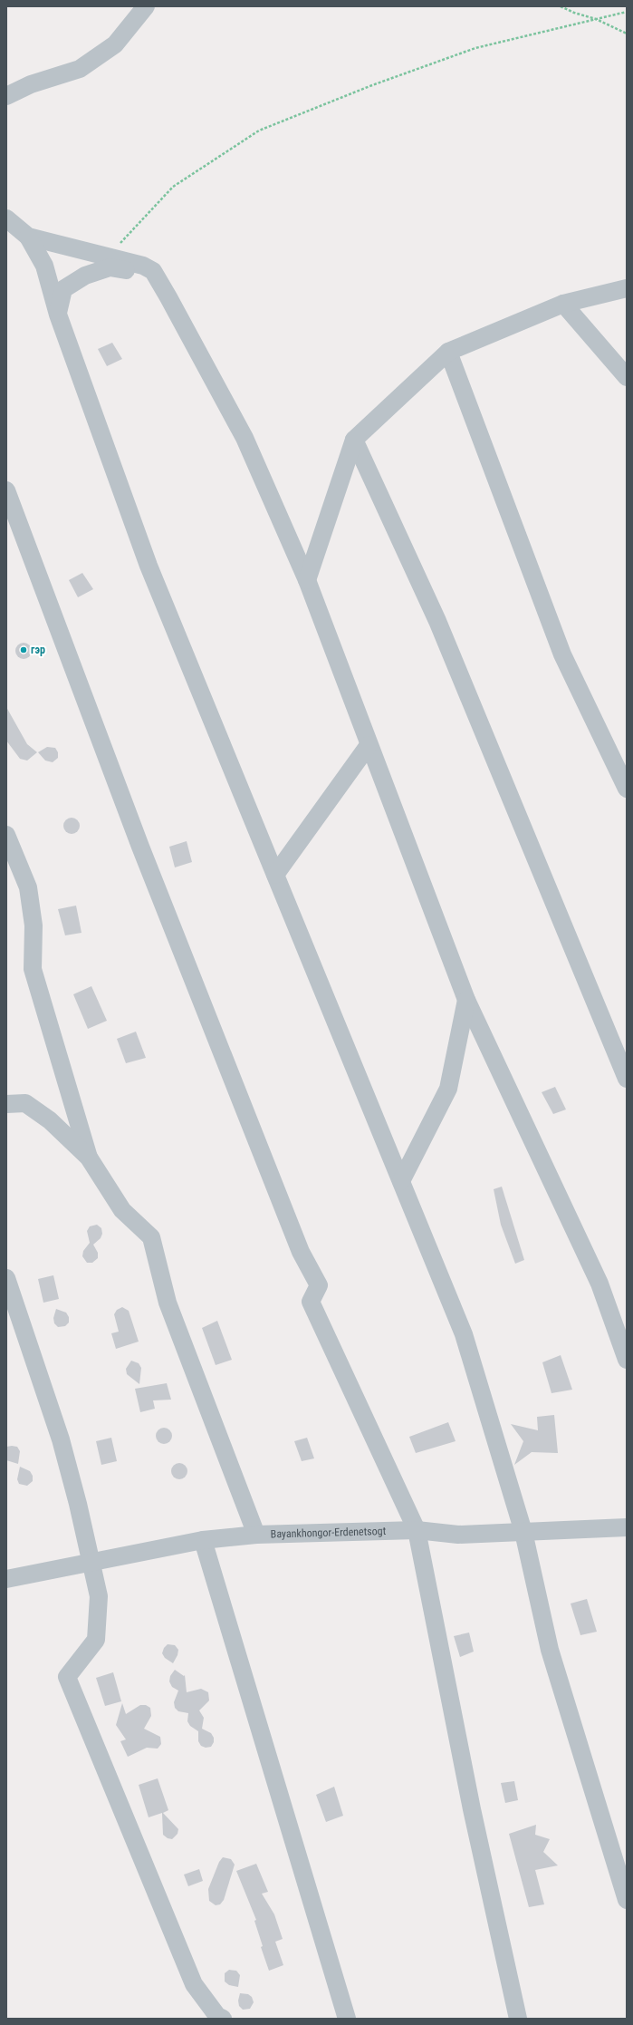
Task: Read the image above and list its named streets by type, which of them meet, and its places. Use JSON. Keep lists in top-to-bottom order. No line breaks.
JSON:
{"streets":{"street":["Bayankhongor-Erdenetsogt"]},"places":["гэр"]}
